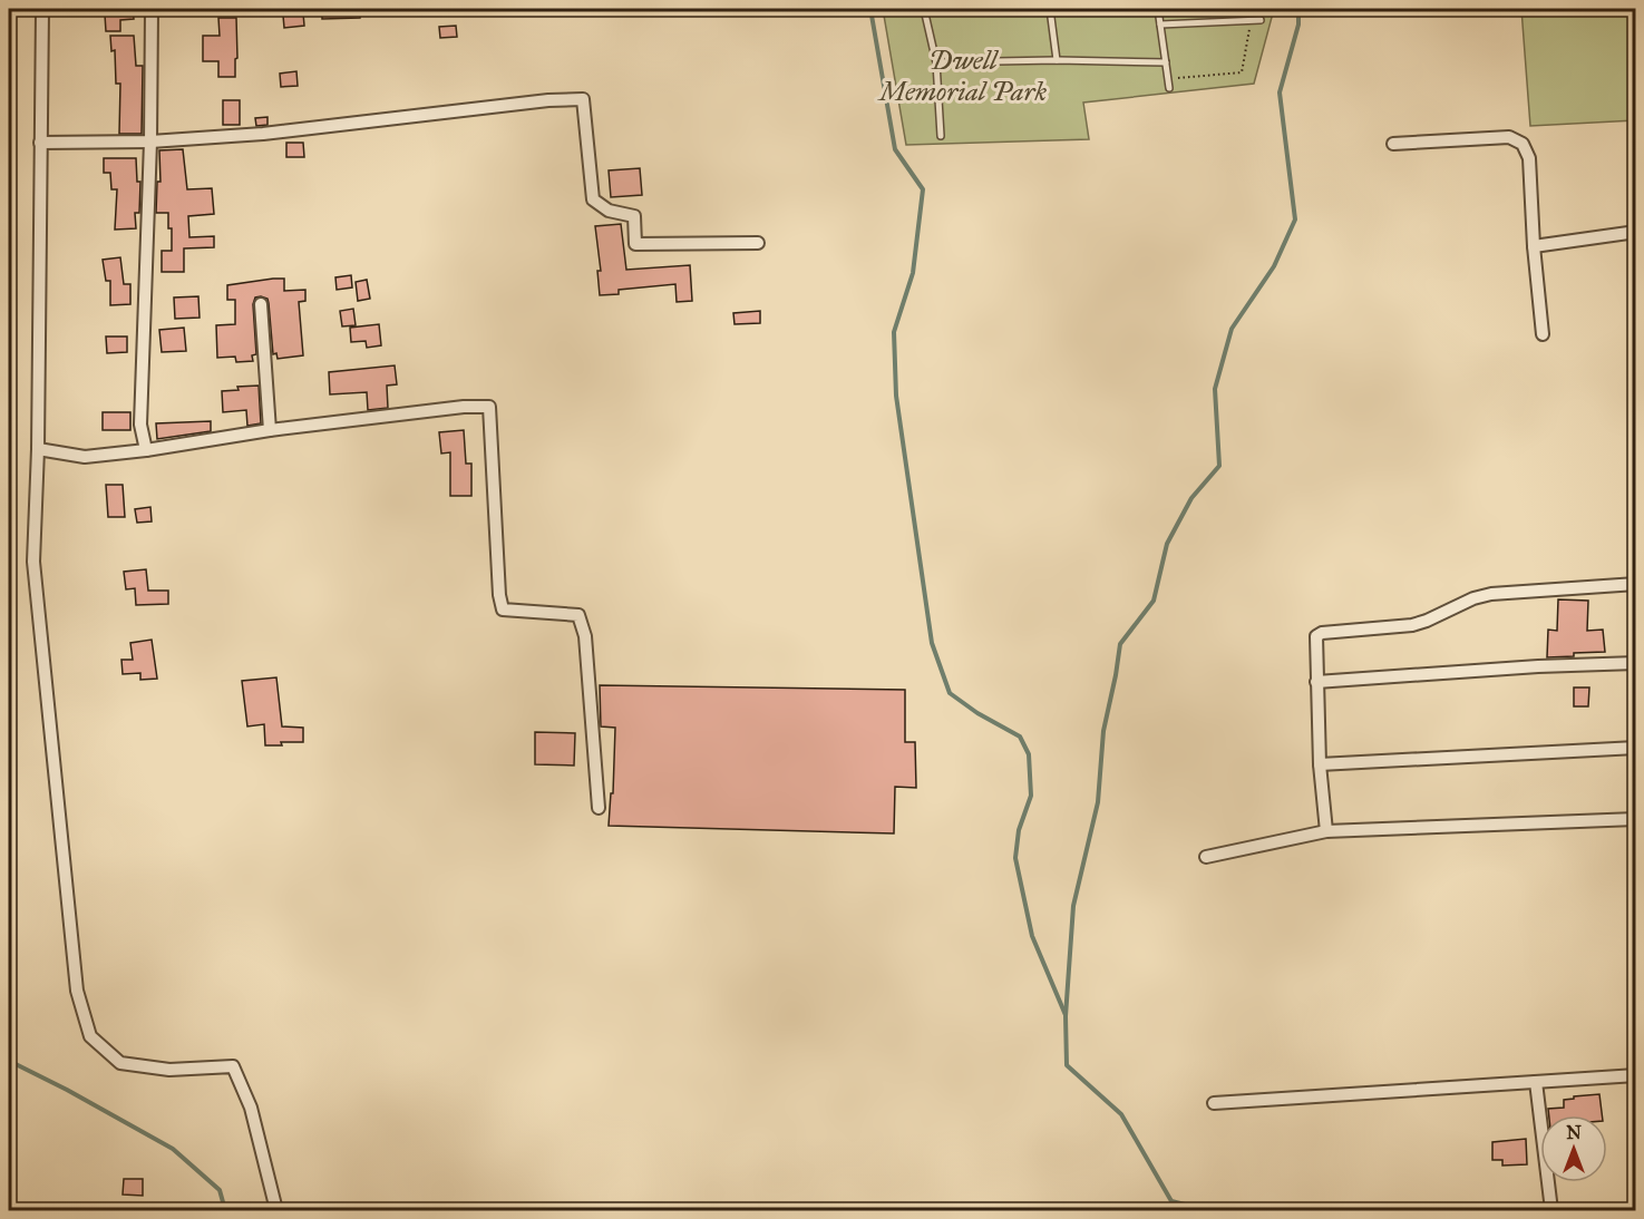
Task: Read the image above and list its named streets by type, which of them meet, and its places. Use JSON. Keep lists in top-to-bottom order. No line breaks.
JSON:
{"parks":["Dwell Memorial Park"],"north":"top"}
